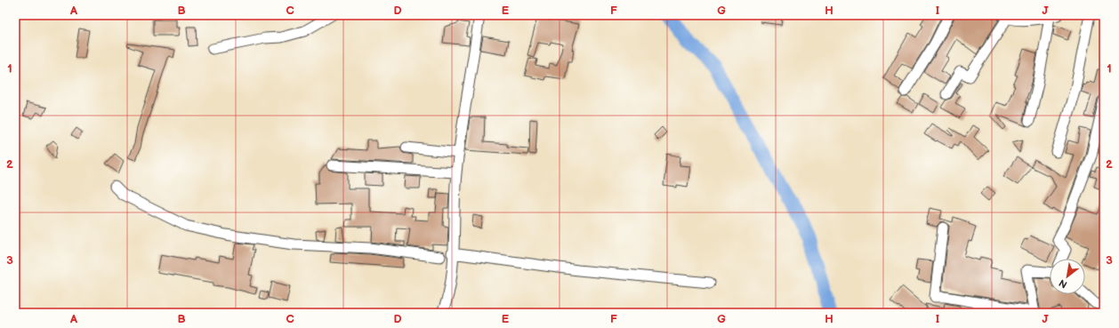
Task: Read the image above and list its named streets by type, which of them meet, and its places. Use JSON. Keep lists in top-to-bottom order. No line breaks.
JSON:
{"north":"bottom left","grid":{"columns":["A","B","C","D","E","F","G","H","I","J"],"rows":["1","2","3"]}}
